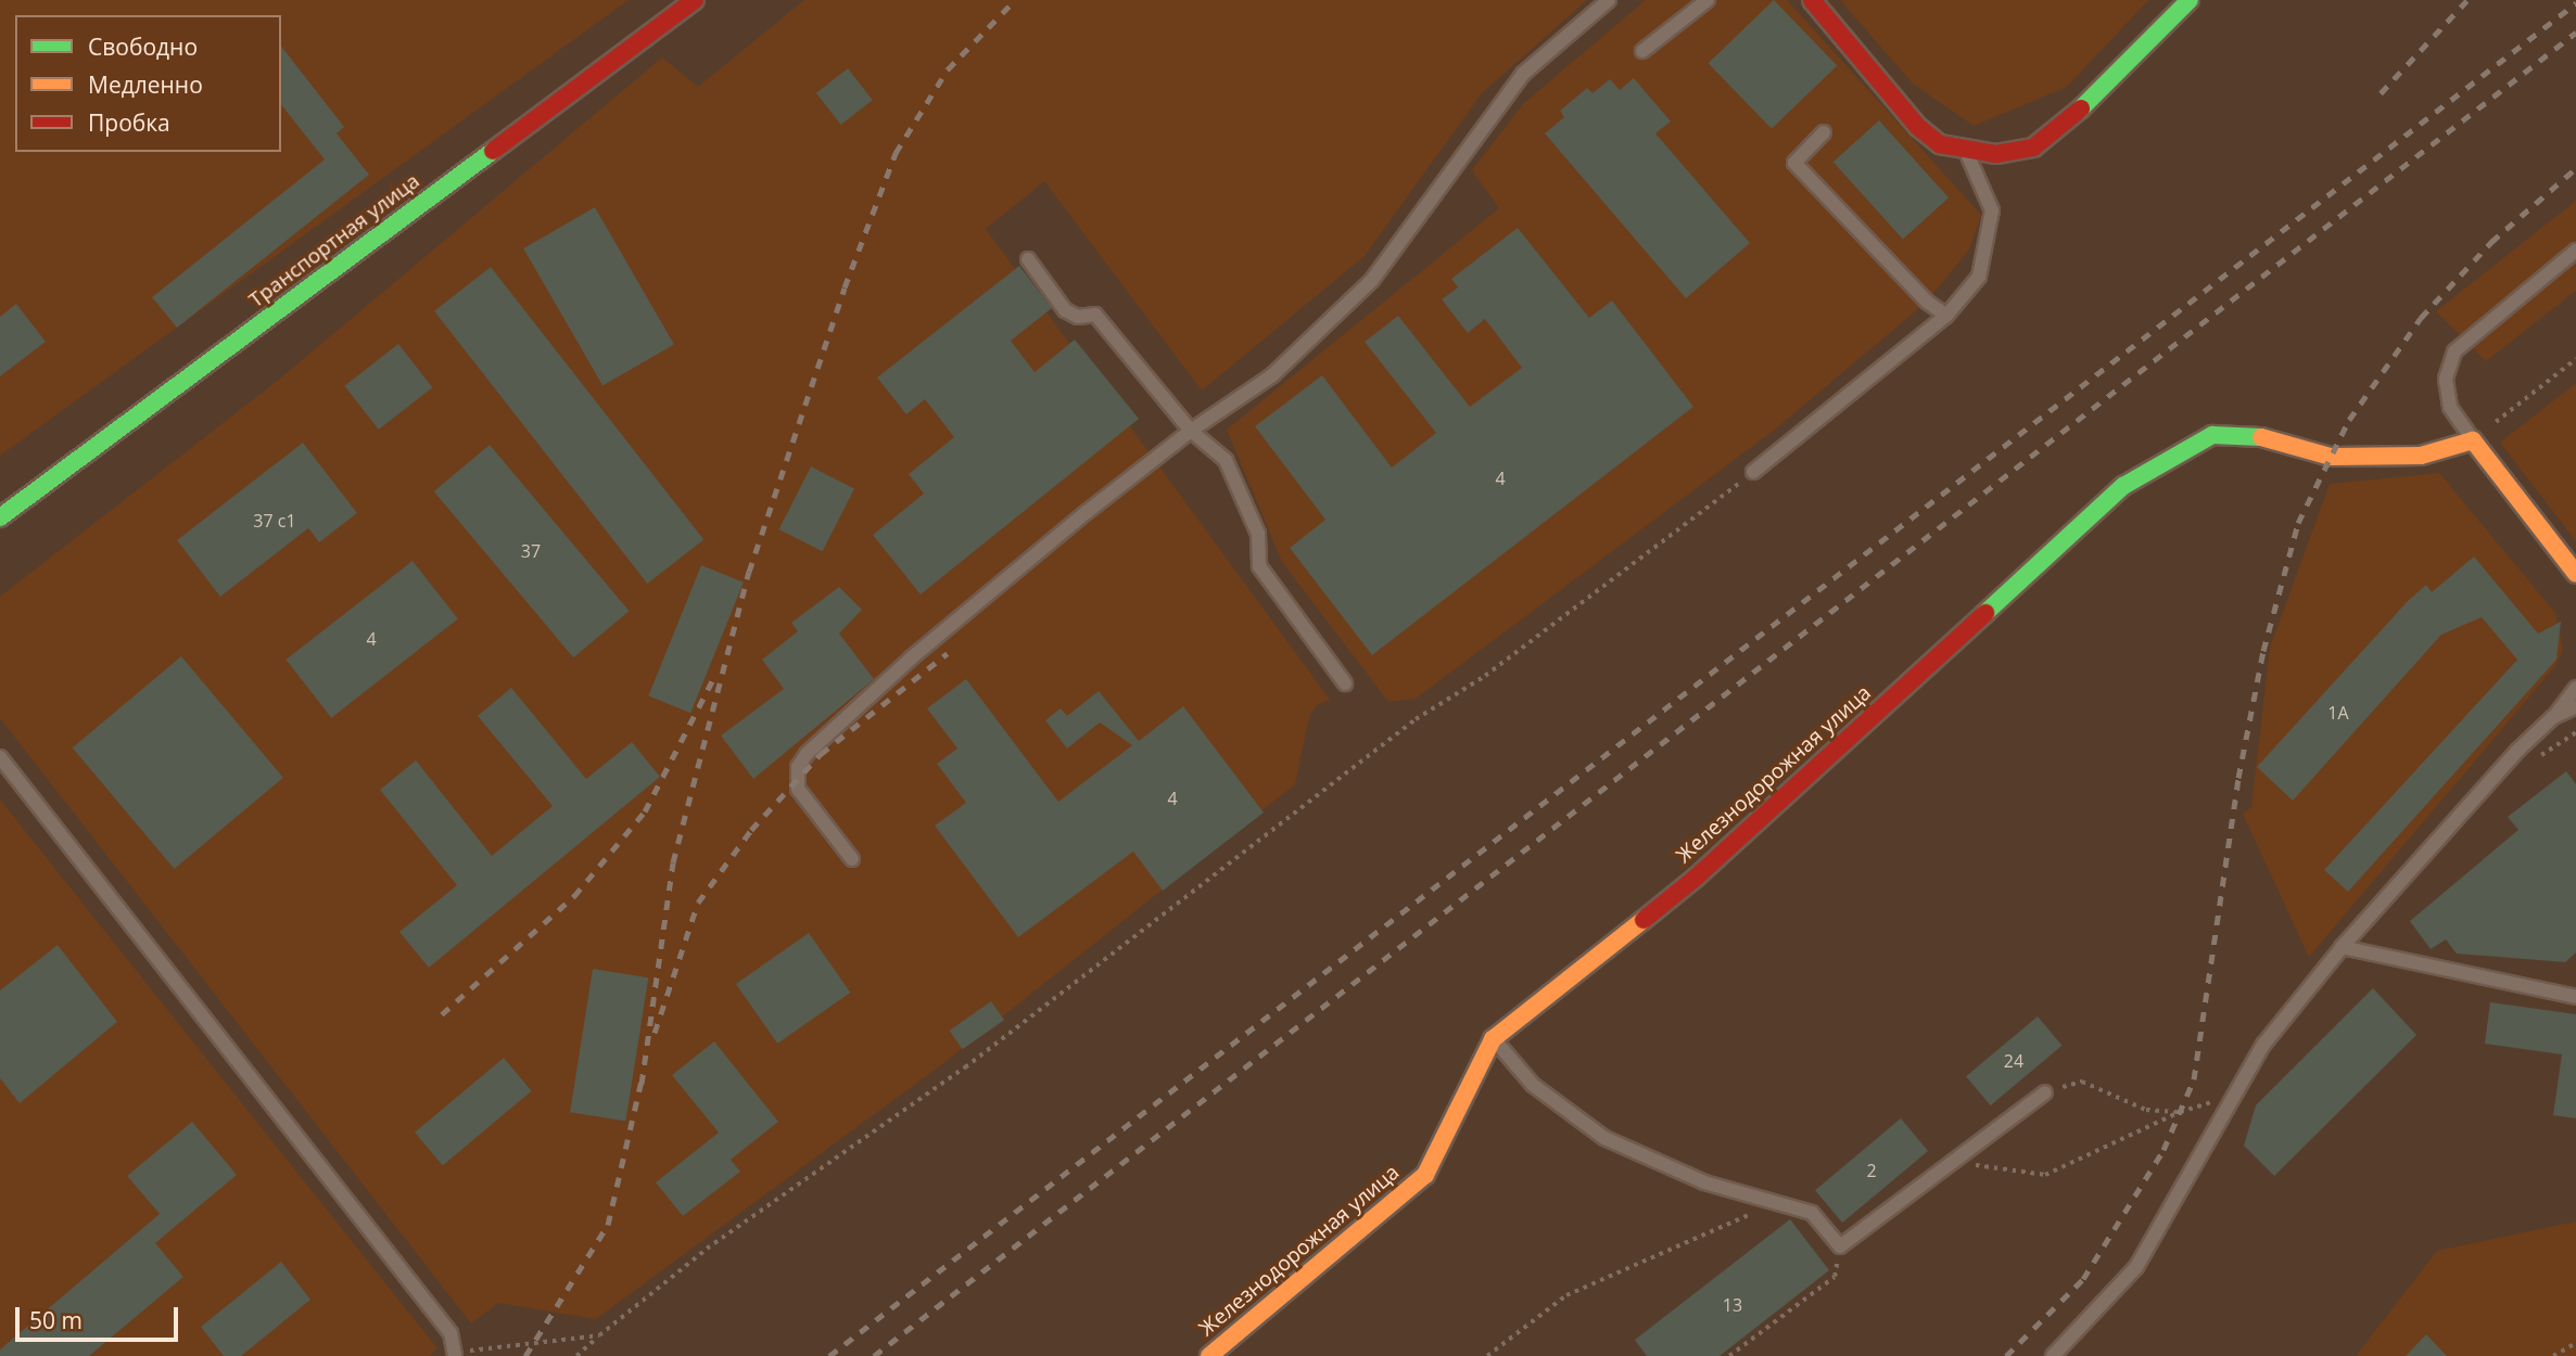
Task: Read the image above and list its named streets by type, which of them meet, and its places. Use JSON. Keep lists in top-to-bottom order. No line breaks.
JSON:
{"streets":{"street":["Транспортная улица","Железнодорожная улица"]},"house_numbers":["4","37 с1","37","4","1А","4","24","2","13"],"legend":["Свободно","Медленно","Пробка"],"scale_bar":"50 m"}
